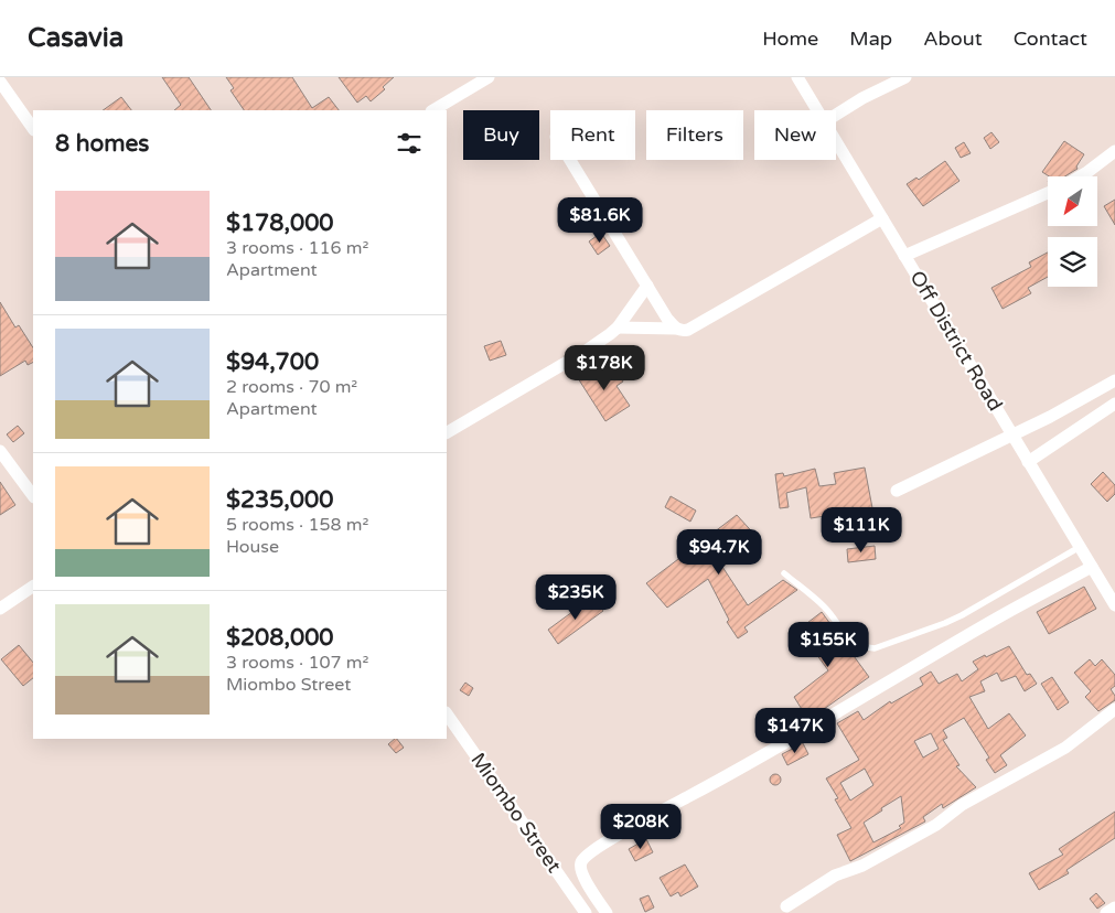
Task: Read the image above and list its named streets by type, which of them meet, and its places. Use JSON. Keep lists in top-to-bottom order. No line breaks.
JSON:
{"streets":{"street":["Off District Road","Miombo Street"]},"north":"bottom left","page":{"header":"Casavia","nav":["Home","Map","About","Contact"],"chip":["Buy","Rent","Filters","New"],"heading":"8 homes","list":[{"name":"$178,000","note":"3 rooms · 116 m² · Apartment"},{"name":"$94,700","note":"2 rooms · 70 m² · Apartment"},{"name":"$235,000","note":"5 rooms · 158 m² · House"},{"name":"$208,000","note":"3 rooms · 107 m² · Miombo Street"}],"price":["$81.6K","$178K","$111K","$94.7K","$235K","$155K","$147K","$208K"]}}
